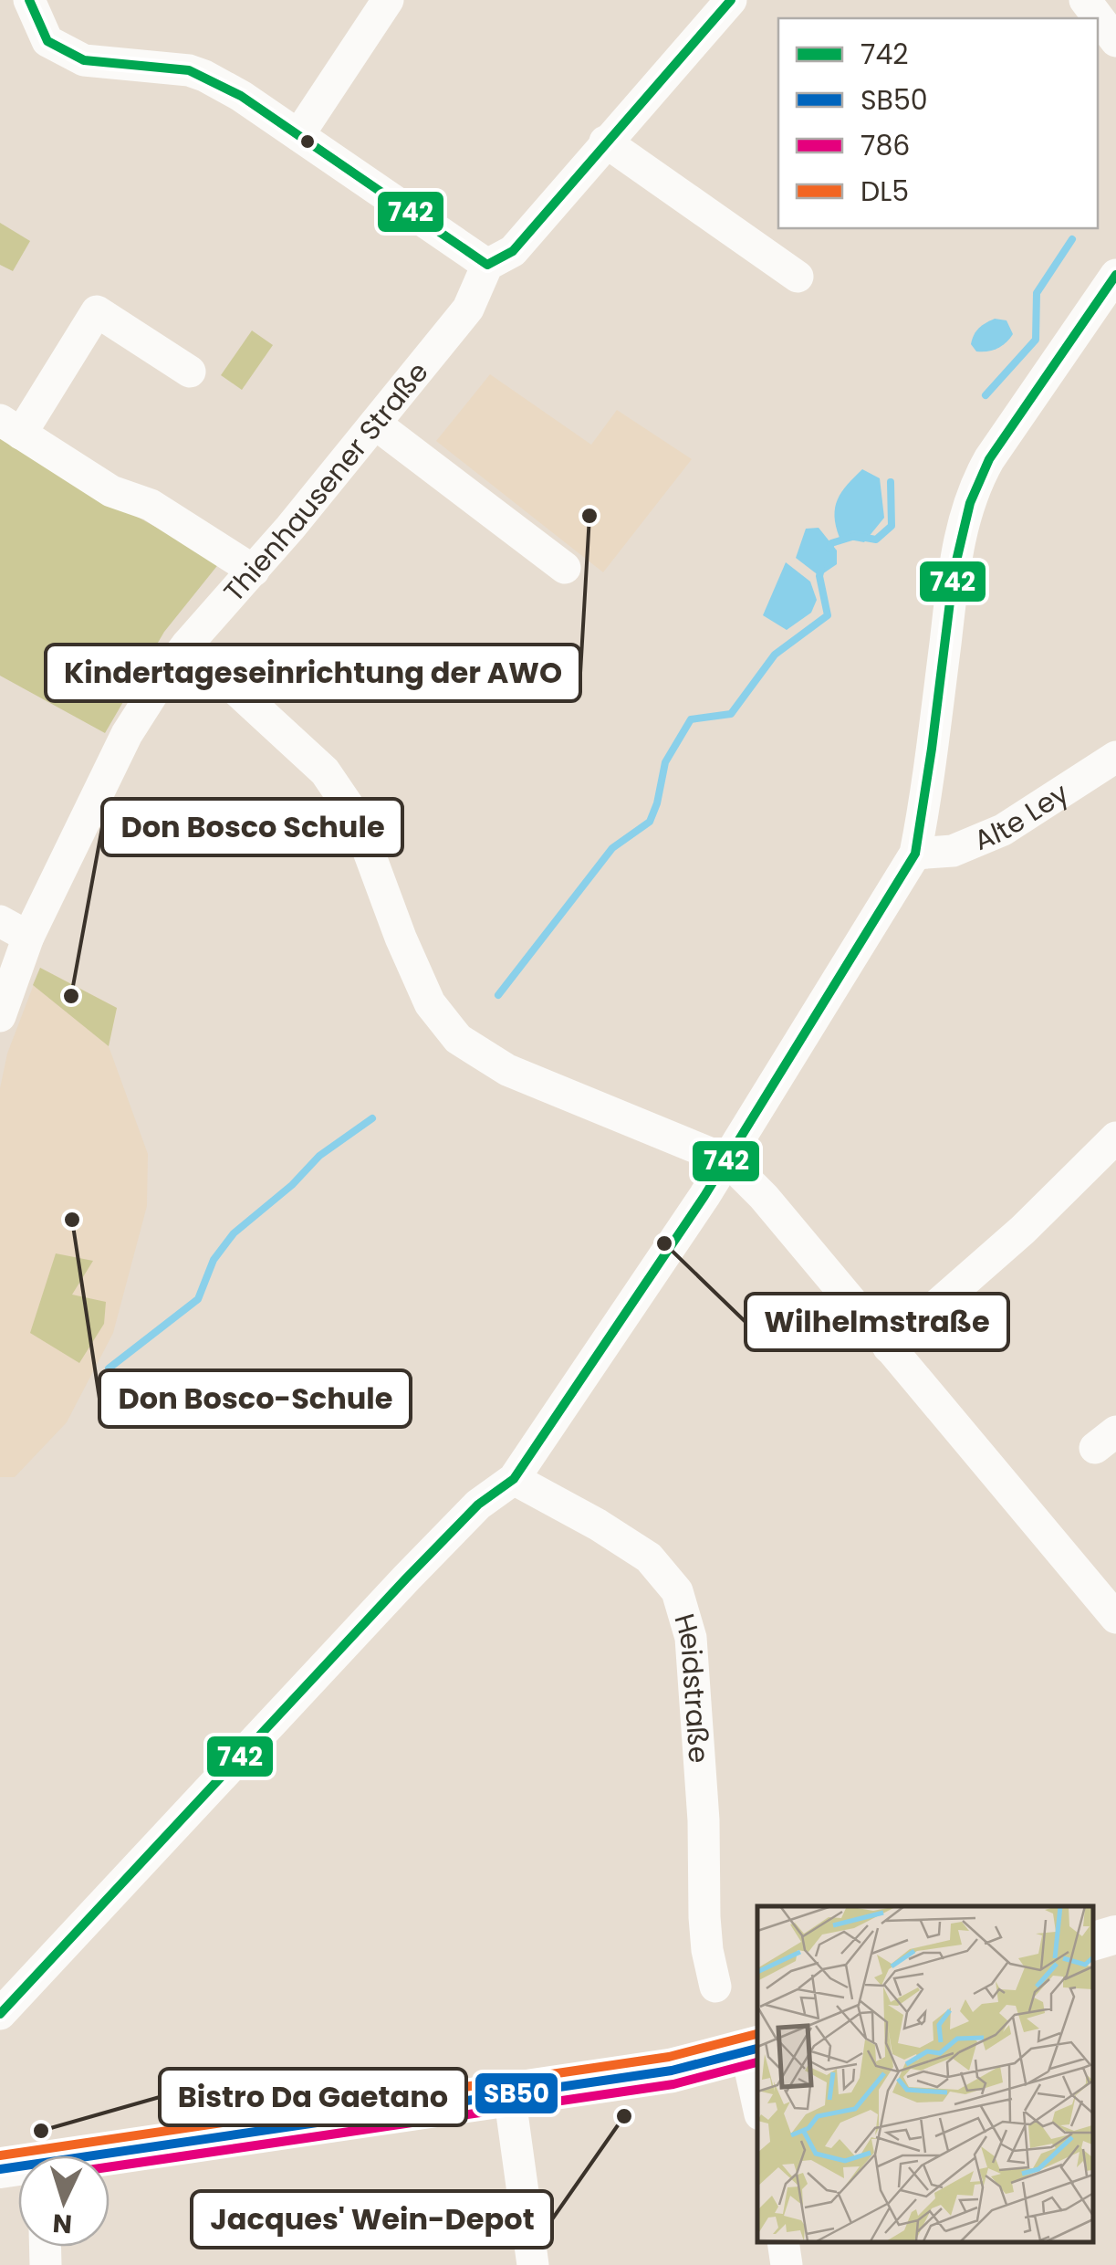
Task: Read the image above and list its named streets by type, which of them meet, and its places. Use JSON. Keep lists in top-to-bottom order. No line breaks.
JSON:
{"streets":{"street":["Thienhausener Straße","Alte Ley","Heidstraße"]},"places":["Kindertageseinrichtung der AWO","Don Bosco Schule","Don Bosco-Schule","Wilhelmstraße","Jacques' Wein-Depot","Bistro Da Gaetano"],"lines":["transit line 742","transit line DL5","transit line SB50","transit line 786"],"legend":["742","SB50","786","DL5"],"north":"bottom"}
